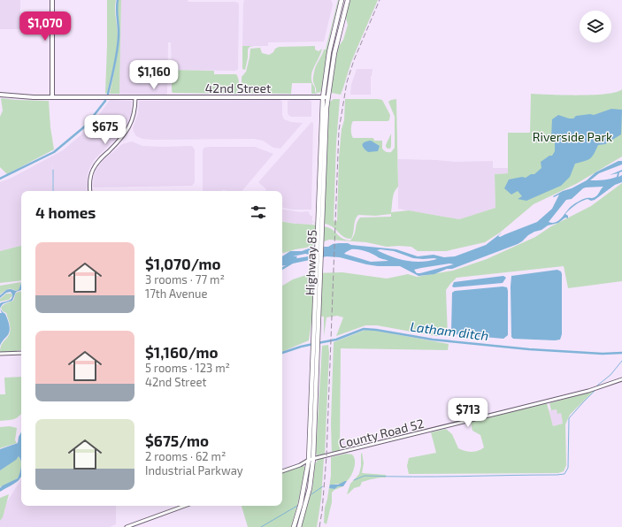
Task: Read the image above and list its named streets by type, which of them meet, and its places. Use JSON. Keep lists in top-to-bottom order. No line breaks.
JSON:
{"streets":{"highway":["Highway 85"],"main road":["42nd Street"],"street":["County Road 52"]},"crossings":[["42nd Street","Highway 85"],["Highway 85","County Road 52"]],"water":["Latham ditch"],"parks":["Riverside Park"],"page":{"price":["$1,070","$1,160","$675","$713"],"heading":"4 homes","list":[{"name":"$1,070/mo","note":"3 rooms · 77 m² · 17th Avenue"},{"name":"$1,160/mo","note":"5 rooms · 123 m² · 42nd Street"},{"name":"$675/mo","note":"2 rooms · 62 m² · Industrial Parkway"}]}}
